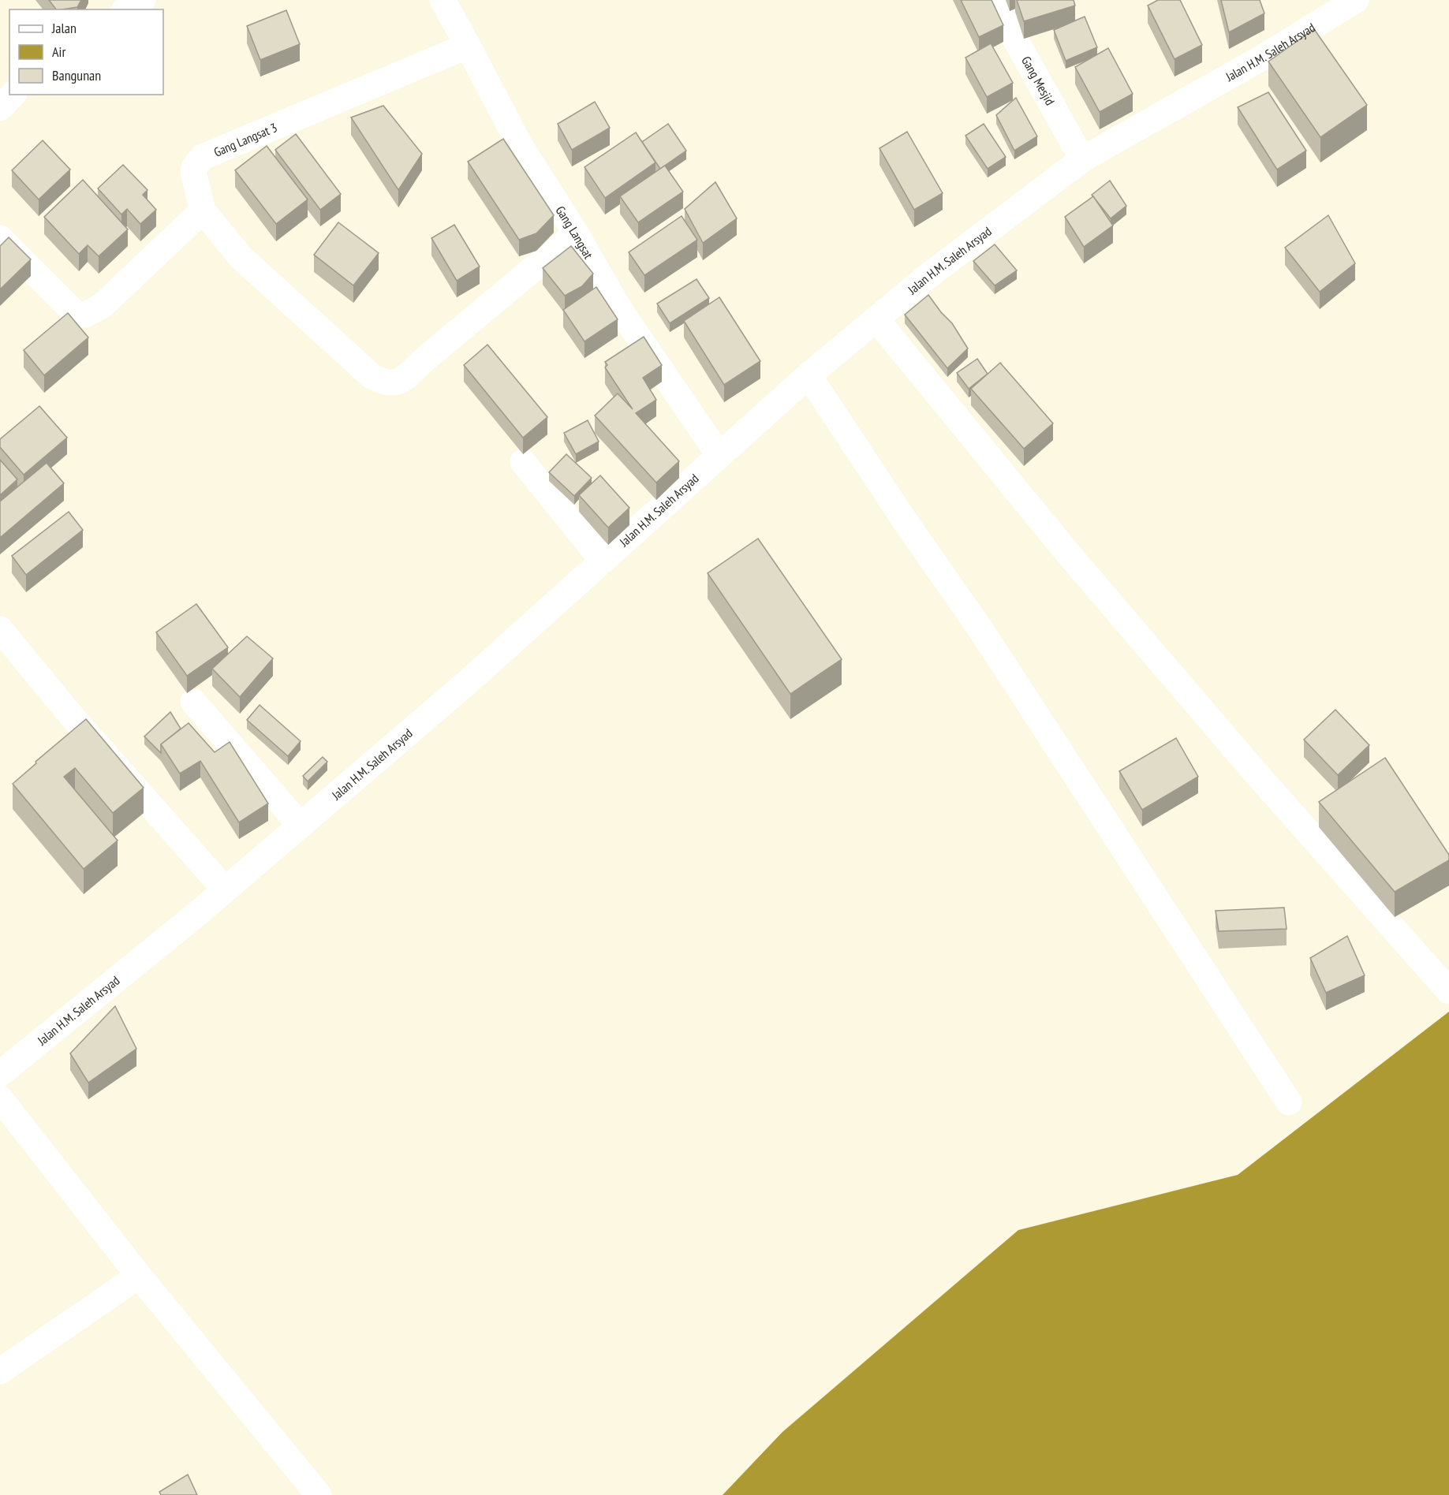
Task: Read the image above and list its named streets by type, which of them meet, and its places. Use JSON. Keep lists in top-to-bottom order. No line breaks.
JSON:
{"streets":{"street":["Jalan H.M. Saleh Arsyad","Gang Mesjid","Gang Langsat 3","Gang Langsat"]},"crossings":[["Jalan H.M. Saleh Arsyad","Gang Mesjid"],["Jalan H.M. Saleh Arsyad","Gang Langsat"],["Gang Langsat 3","Gang Langsat"]],"legend":["Jalan","Air","Bangunan"]}
